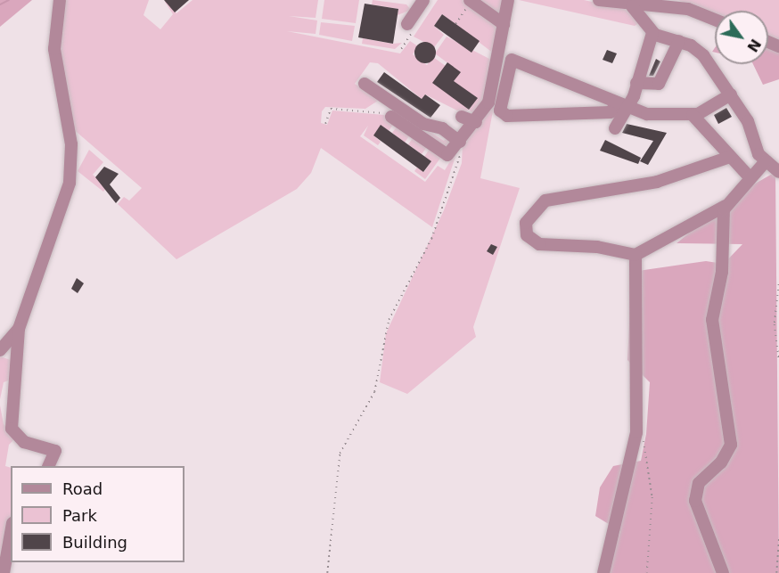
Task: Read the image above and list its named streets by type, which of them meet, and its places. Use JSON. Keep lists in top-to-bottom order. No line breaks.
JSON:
{"legend":["Road","Park","Building"],"north":"bottom right"}
